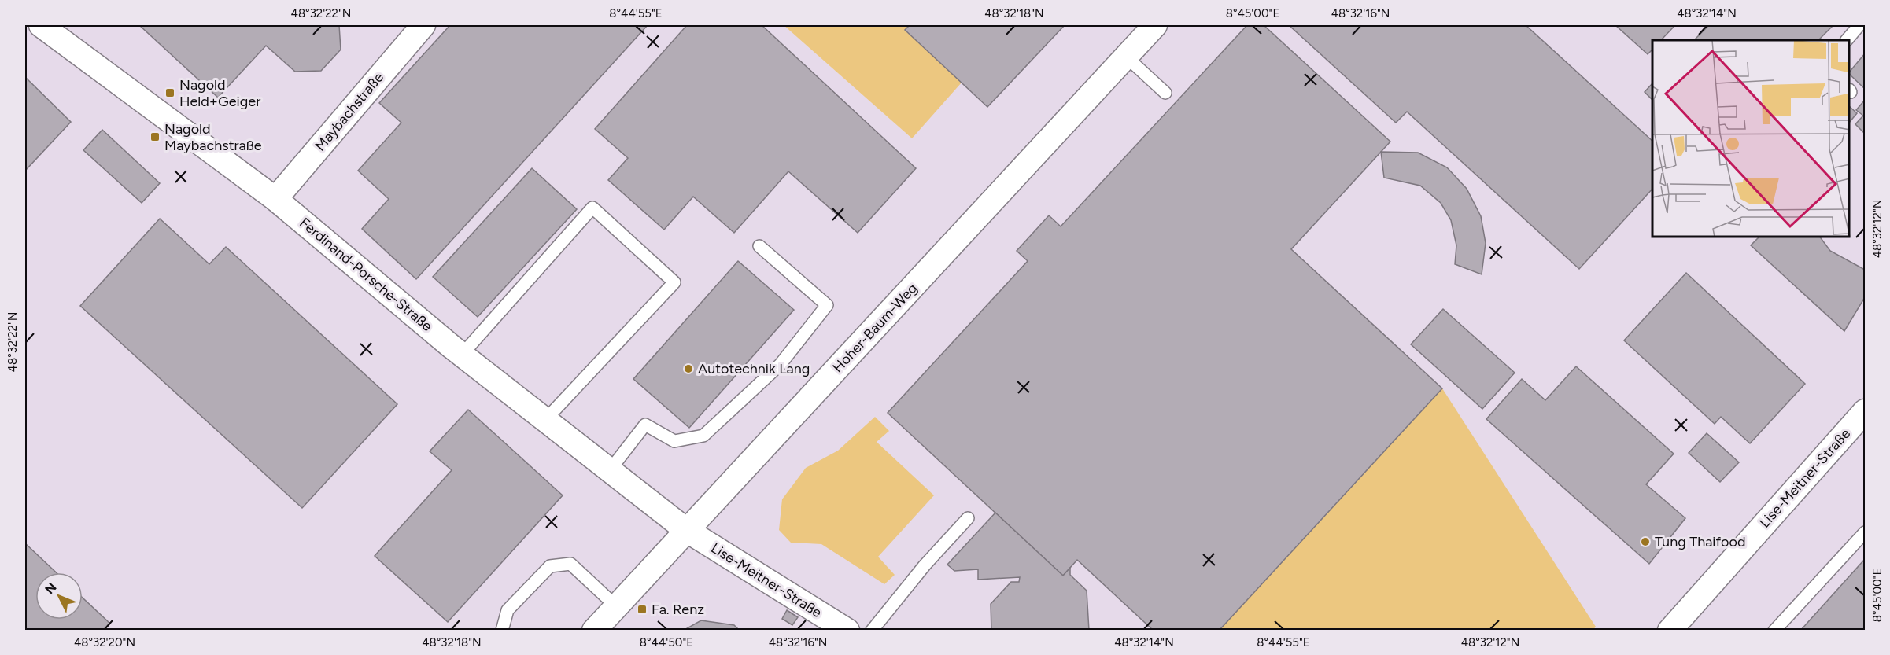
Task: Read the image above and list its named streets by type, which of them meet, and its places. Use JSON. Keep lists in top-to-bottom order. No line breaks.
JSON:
{"streets":{"street":["Maybachstraße","Ferdinand-Porsche-Straße","Hoher-Baum-Weg","Lise-Meitner-Straße"]},"crossings":[["Maybachstraße","Ferdinand-Porsche-Straße"],["Ferdinand-Porsche-Straße","Hoher-Baum-Weg"],["Ferdinand-Porsche-Straße","Lise-Meitner-Straße"],["Hoher-Baum-Weg","Lise-Meitner-Straße"]],"places":{"transit":["Nagold Held+Geiger","Nagold Maybachstraße","Fa. Renz"],"other":["Autotechnik Lang","Tung Thaifood"]},"north":"top left","coordinates":["48°32'22\"N","8°44'55\"E","48°32'18\"N","8°45'00\"E","48°32'16\"N","48°32'14\"N","48°32'12\"N","48°32'20\"N","8°44'50\"E"]}
